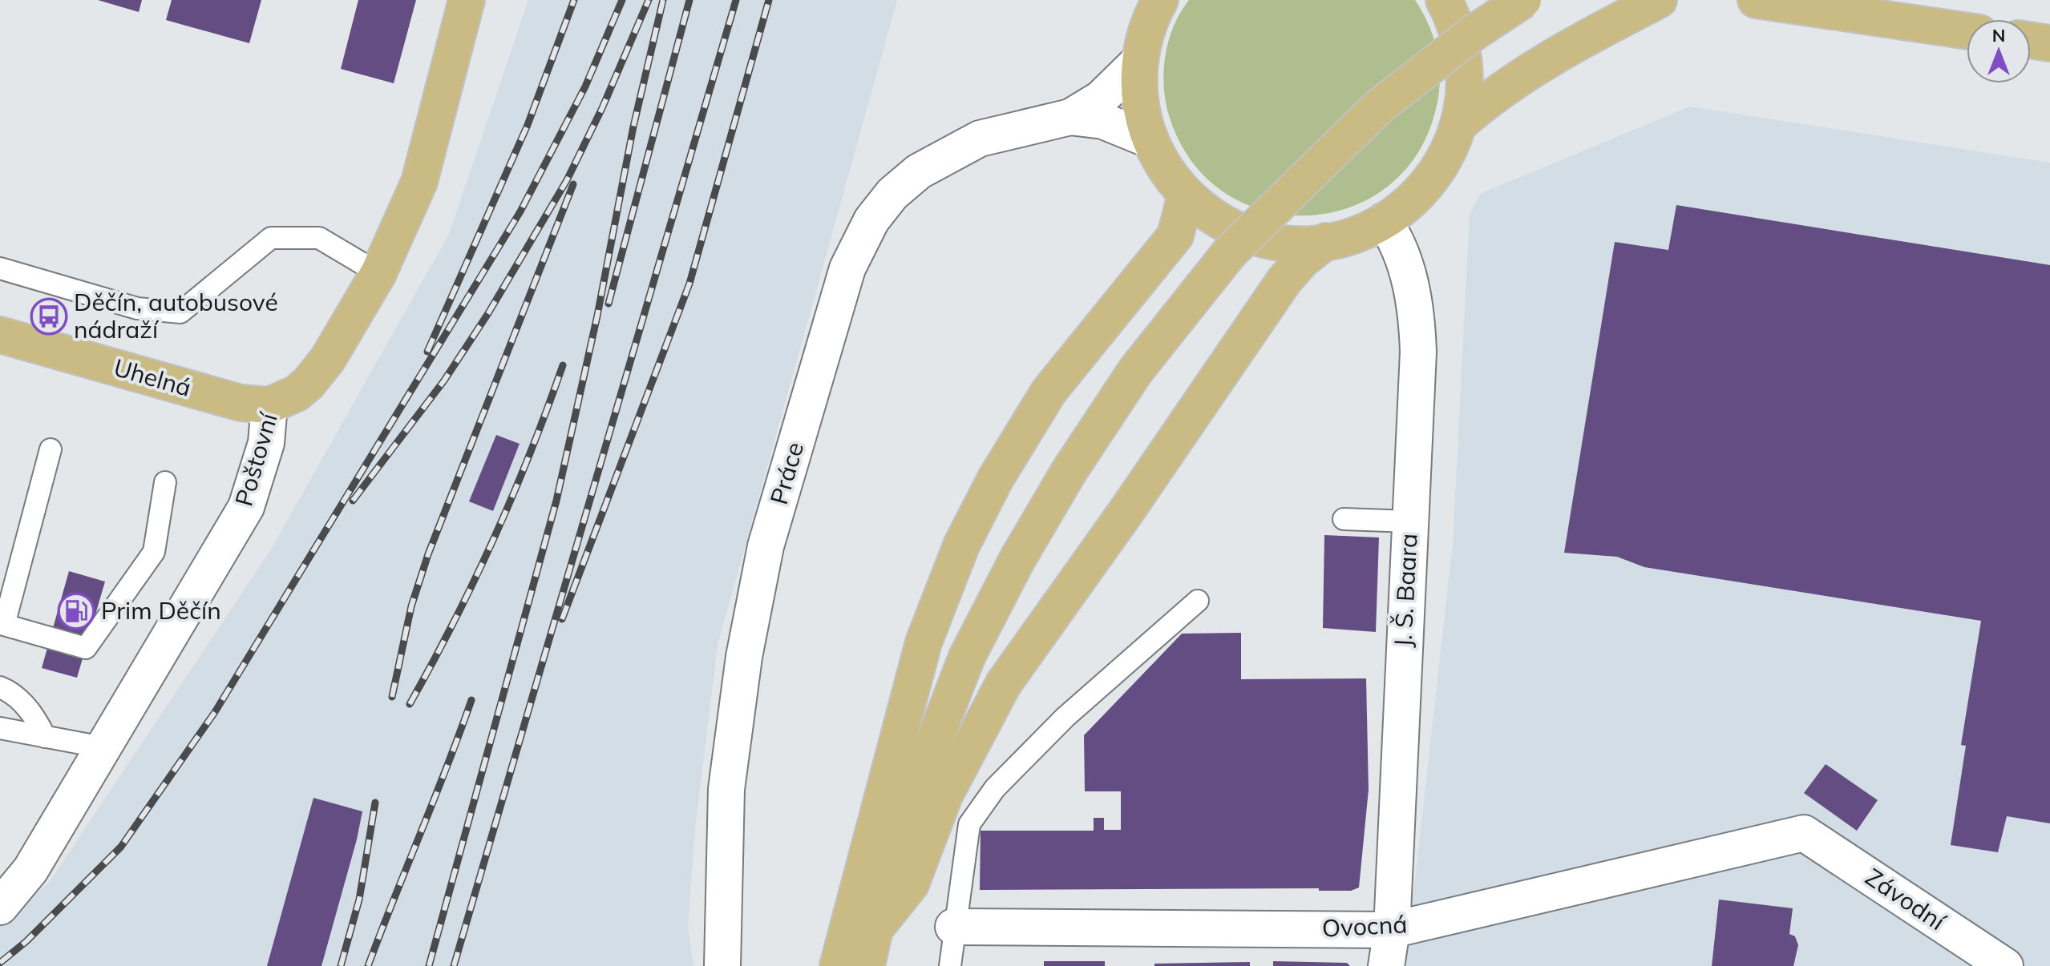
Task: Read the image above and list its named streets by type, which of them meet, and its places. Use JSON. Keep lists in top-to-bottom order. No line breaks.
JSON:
{"streets":{"main road":["Uhelná","Poštovní"],"street":["Práce","J. Š. Baara","Závodní","Ovocná"]},"crossings":[["Uhelná","Poštovní"],["J. Š. Baara","Ovocná"],["Závodní","Ovocná"]],"places":{"bus stop":["Děčín, autobusové nádraží"],"fuel station":["Prim Děčín"]},"north":"top"}
